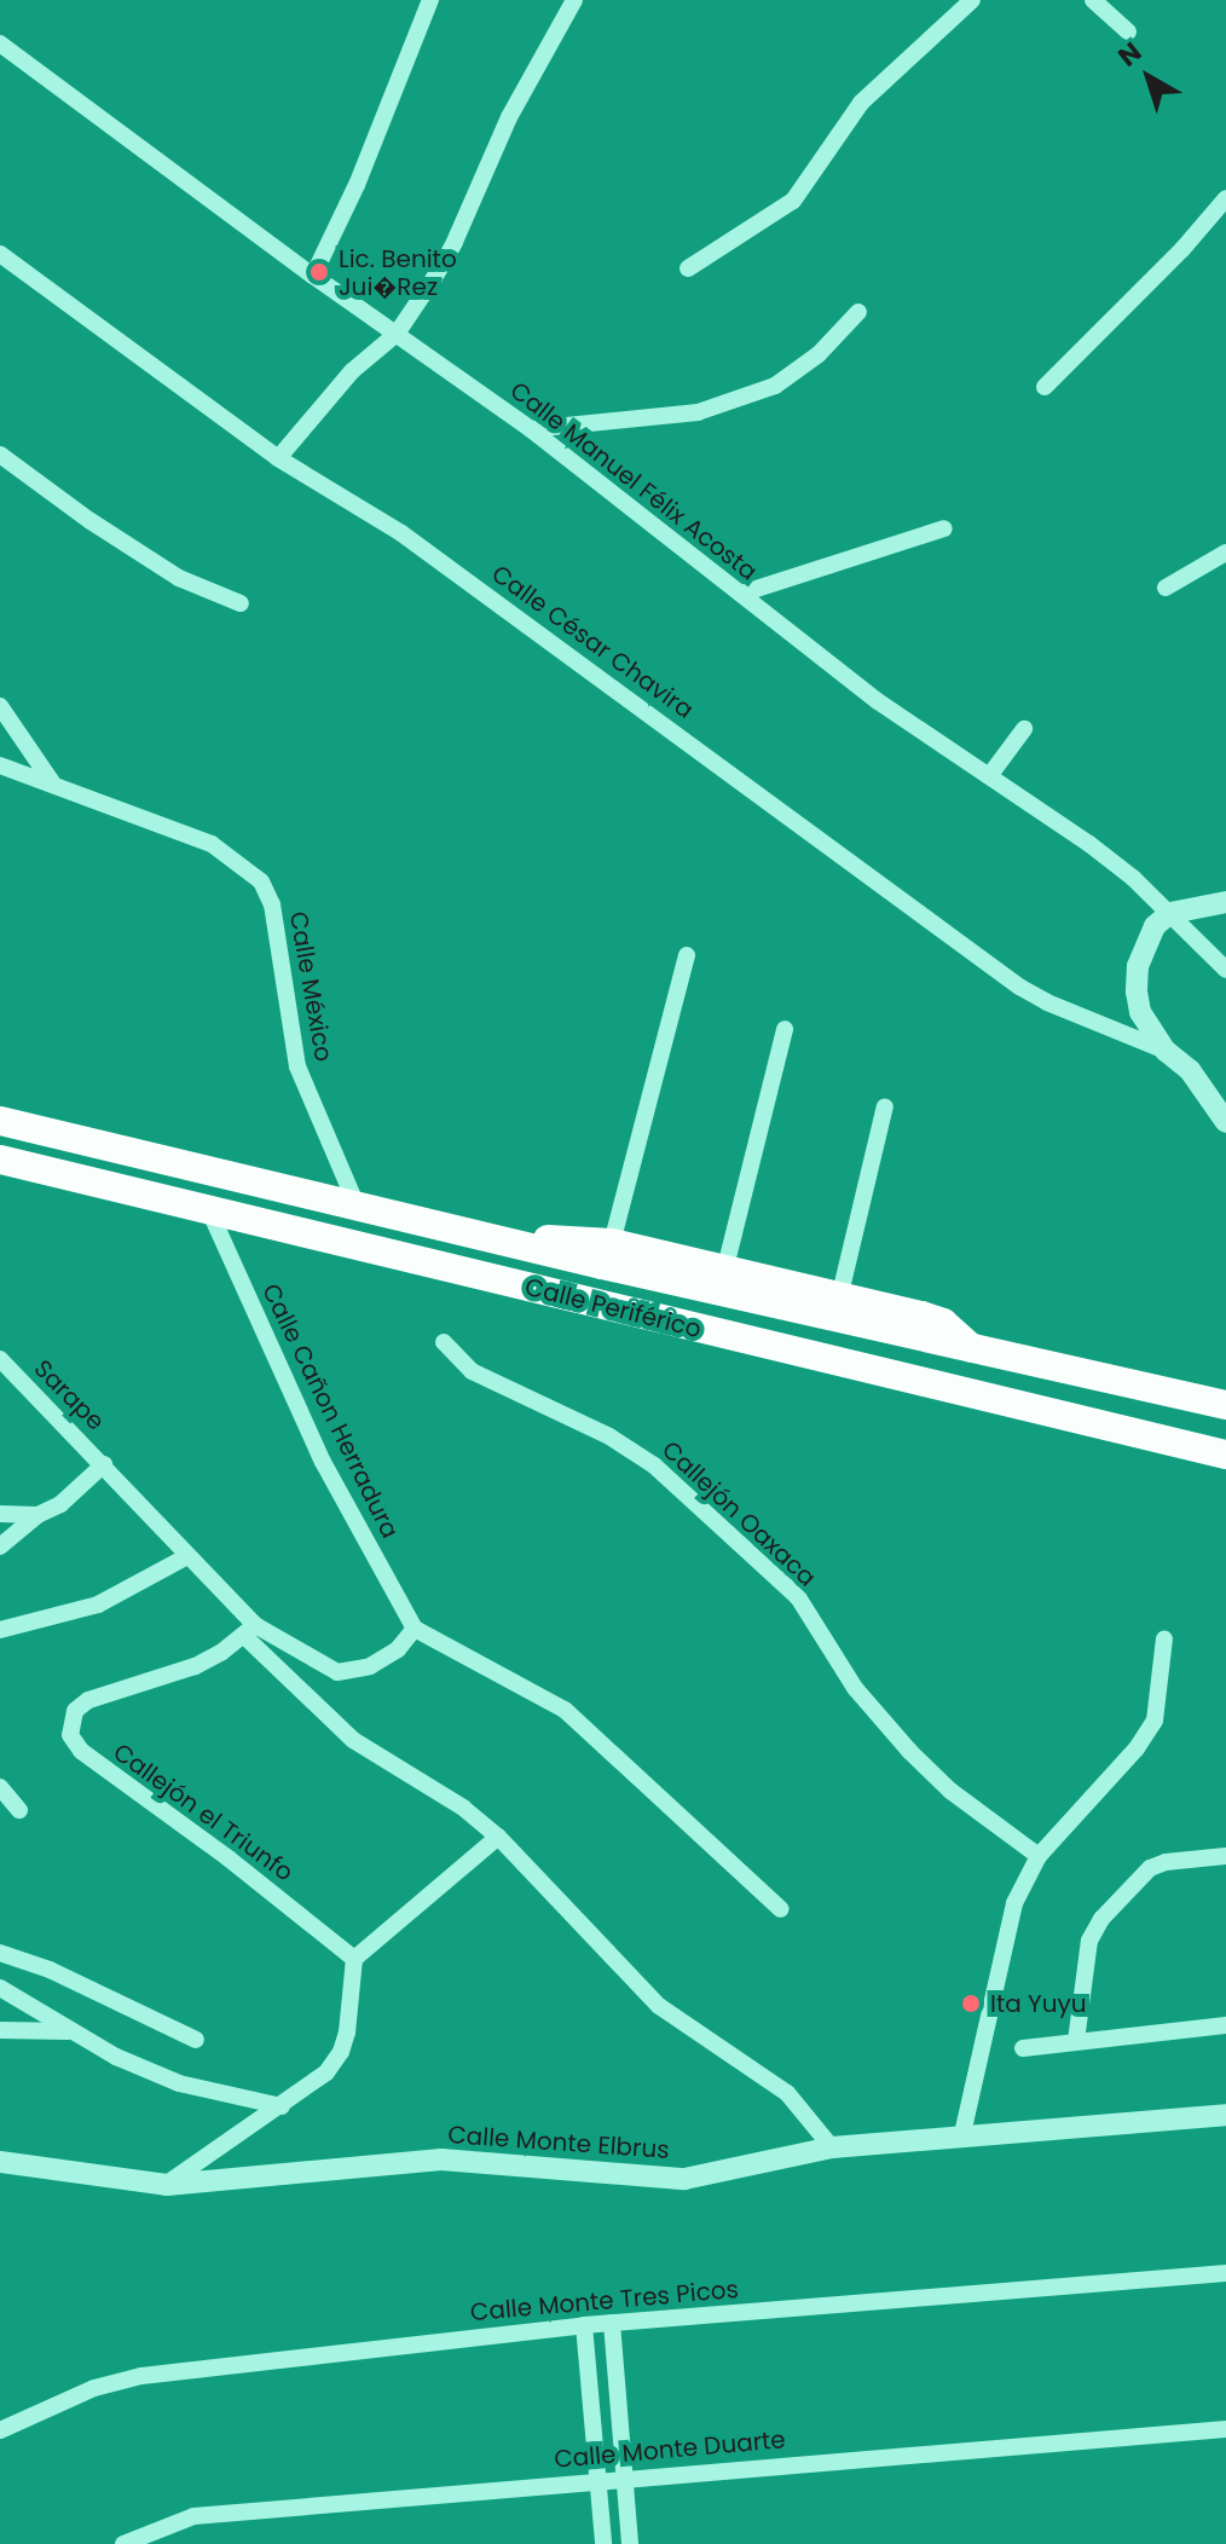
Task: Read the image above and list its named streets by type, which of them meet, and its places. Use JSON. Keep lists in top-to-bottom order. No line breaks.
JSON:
{"streets":{"highway":["Calle Periférico"],"street":["Calle Manuel Félix Acosta","Calle César Chavira","Calle México","Sarape","Calle Cañon Herradura","Callejón Oaxaca","Callejón el Triunfo","Calle Monte Elbrus","Calle Monte Tres Picos","Calle Monte Duarte"]},"crossings":[["Calle México","Calle Periférico"],["Calle Periférico","Calle Cañon Herradura"],["Sarape","Callejón el Triunfo"]],"places":["Lic. Benito Jui�Rez","Ita Yuyu"],"north":"top left"}
